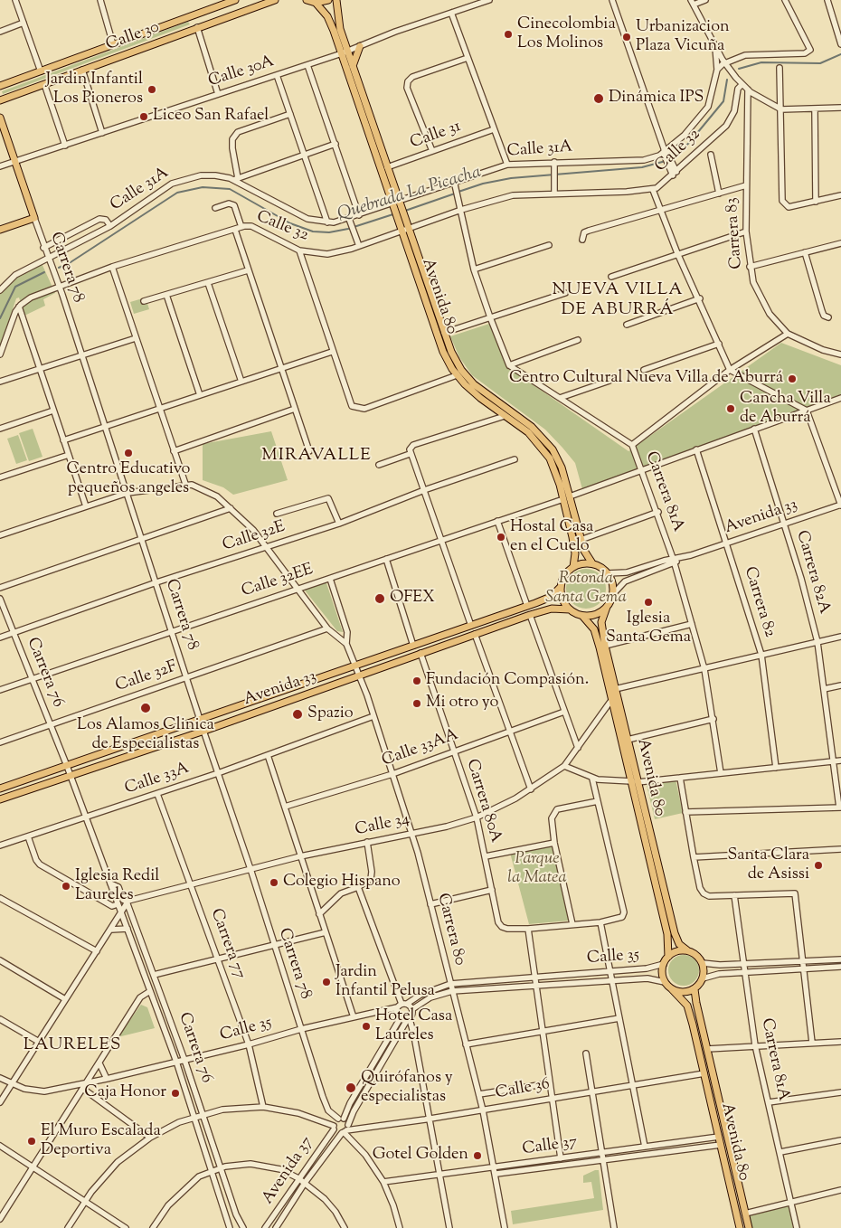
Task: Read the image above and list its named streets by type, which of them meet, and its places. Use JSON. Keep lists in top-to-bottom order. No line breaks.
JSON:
{"streets":{"main road":["Calle 30","Carrera 78","Avenida 80","Avenida 33"],"street":["Calle 30A","Calle 31","Calle 31A","Calle 32","Carrera 83","Carrera 81A","Calle 32E","Carrera 82A","Calle 32EE","Carrera 82","Carrera 76","Calle 32F","Calle 33AA","Calle 33A","Carrera 80A","Calle 34","Carrera 80","Carrera 77","Calle 35","Calle 36","Calle 37","Avenida 37"]},"crossings":[["Calle 30A","Carrera 78"],["Calle 30A","Avenida 80"],["Calle 31","Avenida 80"],["Calle 31A","Carrera 78"],["Calle 31A","Avenida 80"],["Calle 32","Carrera 78"],["Calle 32","Avenida 80"],["Carrera 78","Avenida 33"],["Carrera 78","Calle 32E"],["Carrera 78","Calle 32EE"],["Carrera 78","Calle 32F"],["Carrera 78","Calle 33A"],["Carrera 78","Calle 34"],["Carrera 78","Calle 35"],["Carrera 78","Calle 36"],["Carrera 78","Avenida 37"],["Avenida 80","Avenida 33"],["Avenida 80","Calle 32EE"],["Avenida 80","Calle 35"],["Avenida 80","Calle 36"],["Avenida 80","Calle 37"],["Carrera 81A","Avenida 33"],["Carrera 81A","Calle 32EE"],["Avenida 33","Carrera 82A"],["Avenida 33","Carrera 82"],["Avenida 33","Carrera 76"],["Avenida 33","Carrera 80A"],["Avenida 33","Carrera 80"],["Calle 32E","Carrera 76"],["Calle 32E","Carrera 80"],["Carrera 82A","Calle 32EE"],["Calle 32EE","Carrera 82"],["Calle 32EE","Carrera 76"],["Calle 32EE","Carrera 80"],["Carrera 76","Calle 32F"],["Carrera 76","Calle 33A"],["Carrera 76","Calle 34"],["Carrera 76","Calle 35"],["Calle 32F","Carrera 80"],["Calle 33AA","Carrera 80A"],["Calle 33AA","Carrera 80"],["Calle 33A","Carrera 80"],["Calle 33A","Carrera 77"],["Carrera 80A","Calle 34"],["Calle 34","Carrera 80"],["Calle 34","Carrera 77"],["Carrera 80","Calle 35"],["Carrera 80","Calle 36"],["Carrera 80","Calle 37"],["Carrera 77","Calle 35"],["Calle 35","Avenida 37"],["Calle 36","Avenida 37"]],"districts":["NUEVA VILLA DE ABURRÁ","MIRAVALLE","LAURELES"],"water":["Quebrada La Picacha"],"parks":["Rotonda Santa Gema","Parque la Matea"],"places":["Cinecolombia Los Molinos","Urbanizacion Plaza Vicuña","Jardin Infantil Los Pioneros","Dinámica IPS","Liceo San Rafael","Centro Cultural Nueva Villa de Aburrá","Cancha Villa de Aburrá","Centro Educativo pequeños angeles","Hostal Casa en el Cuelo","OFEX","Iglesia Santa Gema","Fundación Compasión.","Mi otro yo","Los Alamos Clinica de Especialistas","Spazio","Santa Clara de Asissi","Colegio Hispano","Iglesia Redil Laureles","Jardin Infantil Pelusa","Hotel Casa Laureles","Quirófanos y especialistas","Caja Honor","El Muro Escalada Deportiva","Gotel Golden"]}
